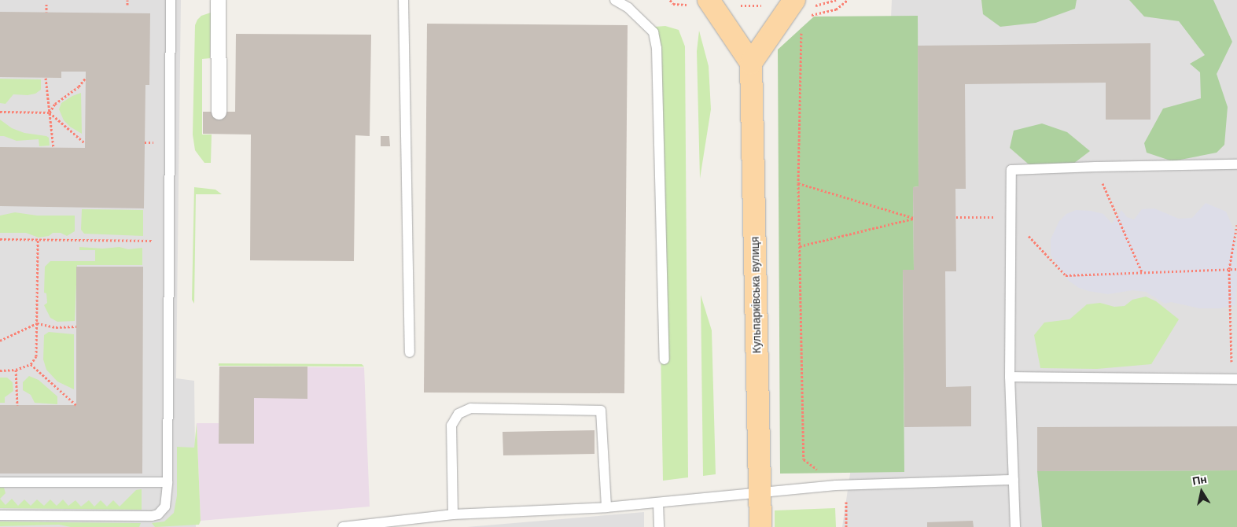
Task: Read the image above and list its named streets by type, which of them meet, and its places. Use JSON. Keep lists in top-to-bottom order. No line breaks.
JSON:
{"streets":{"main road":["Кульпарківська вулиця"]},"north":"top"}
